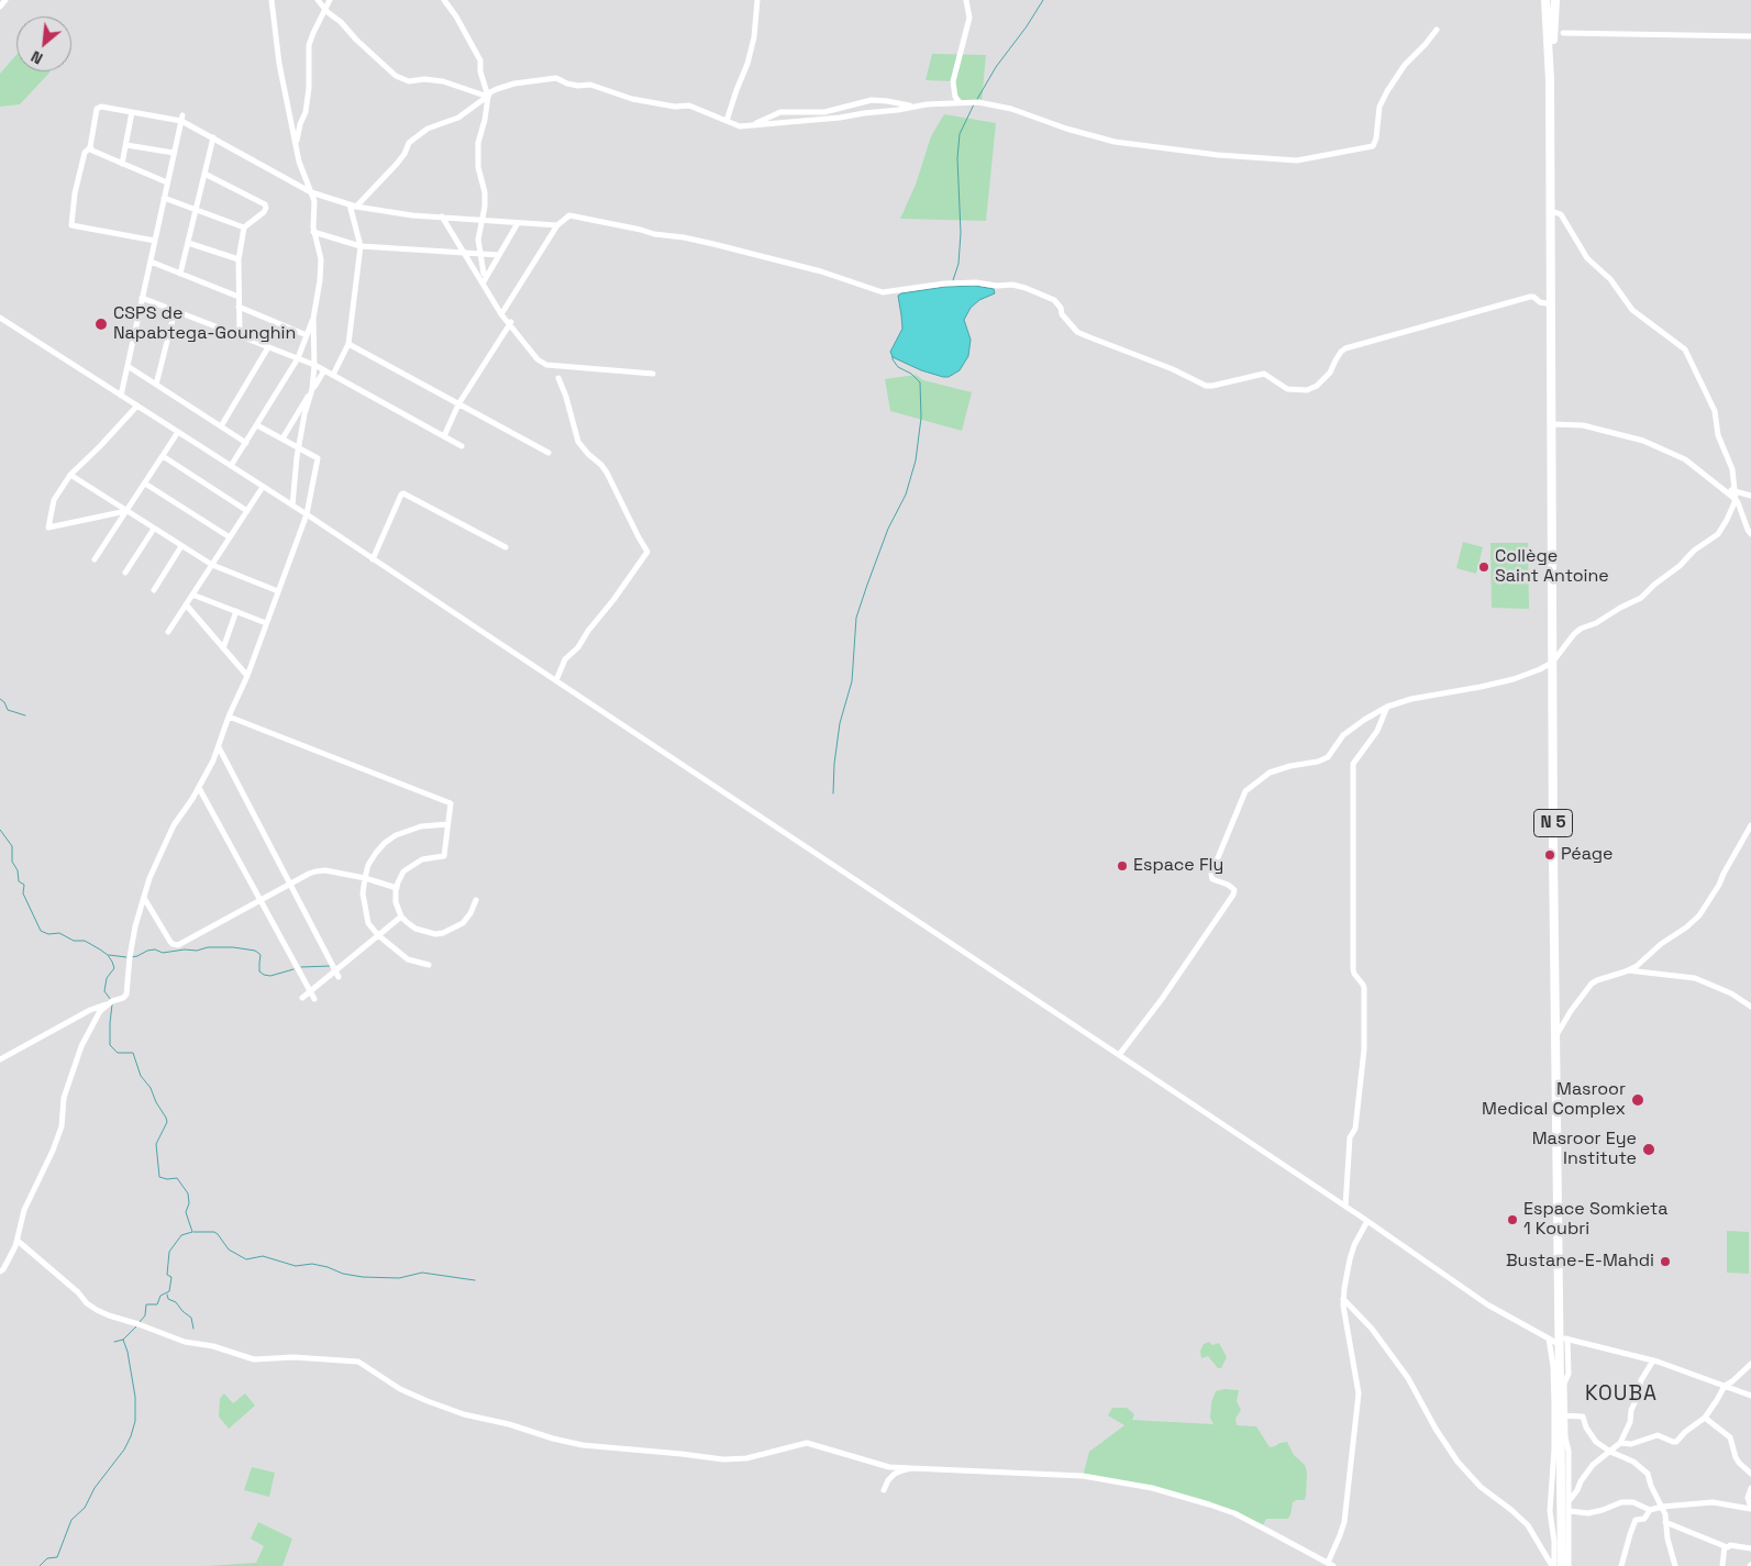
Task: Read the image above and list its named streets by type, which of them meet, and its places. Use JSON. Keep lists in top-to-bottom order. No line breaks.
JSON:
{"streets":{"highway":["N 5"]},"districts":["KOUBA"],"places":["CSPS de Napabtega-Gounghin","Collège Saint Antoine","Péage","Espace Fly","Masroor Medical Complex","Masroor Eye Institute","Espace Somkieta 1 Koubri","Bustane-E-Mahdi"],"north":"bottom left"}
